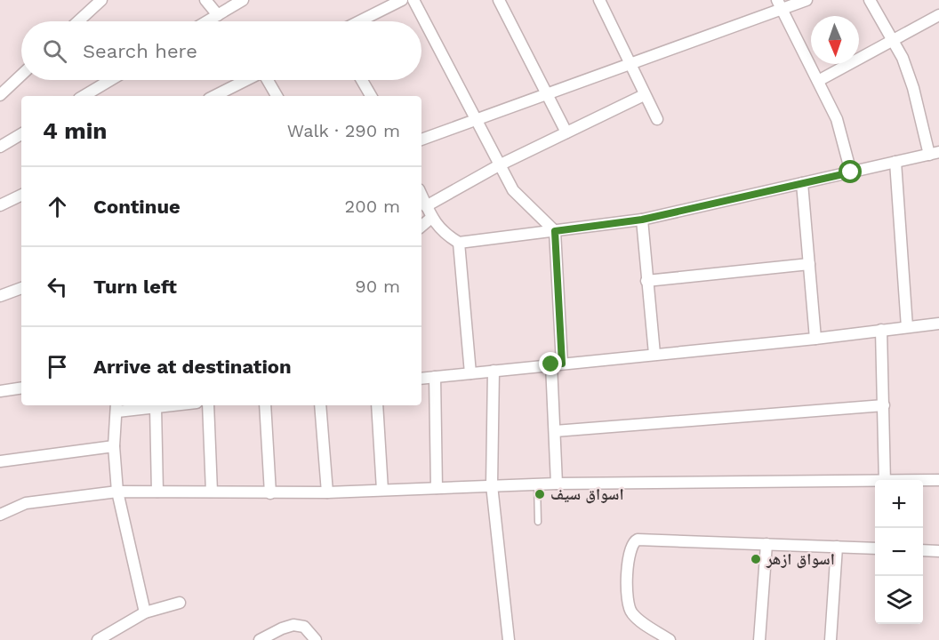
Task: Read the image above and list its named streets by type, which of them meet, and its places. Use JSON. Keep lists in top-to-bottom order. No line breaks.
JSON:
{"places":["اسواق سيف","اسواق ازهر"],"north":"bottom","page":{"search":"Search here","heading":["4 min","Walk · 290 m"],"list":[["Continue","200 m"],["Turn left","90 m"],"Arrive at destination"],"map_buttons":["+","−"]}}
